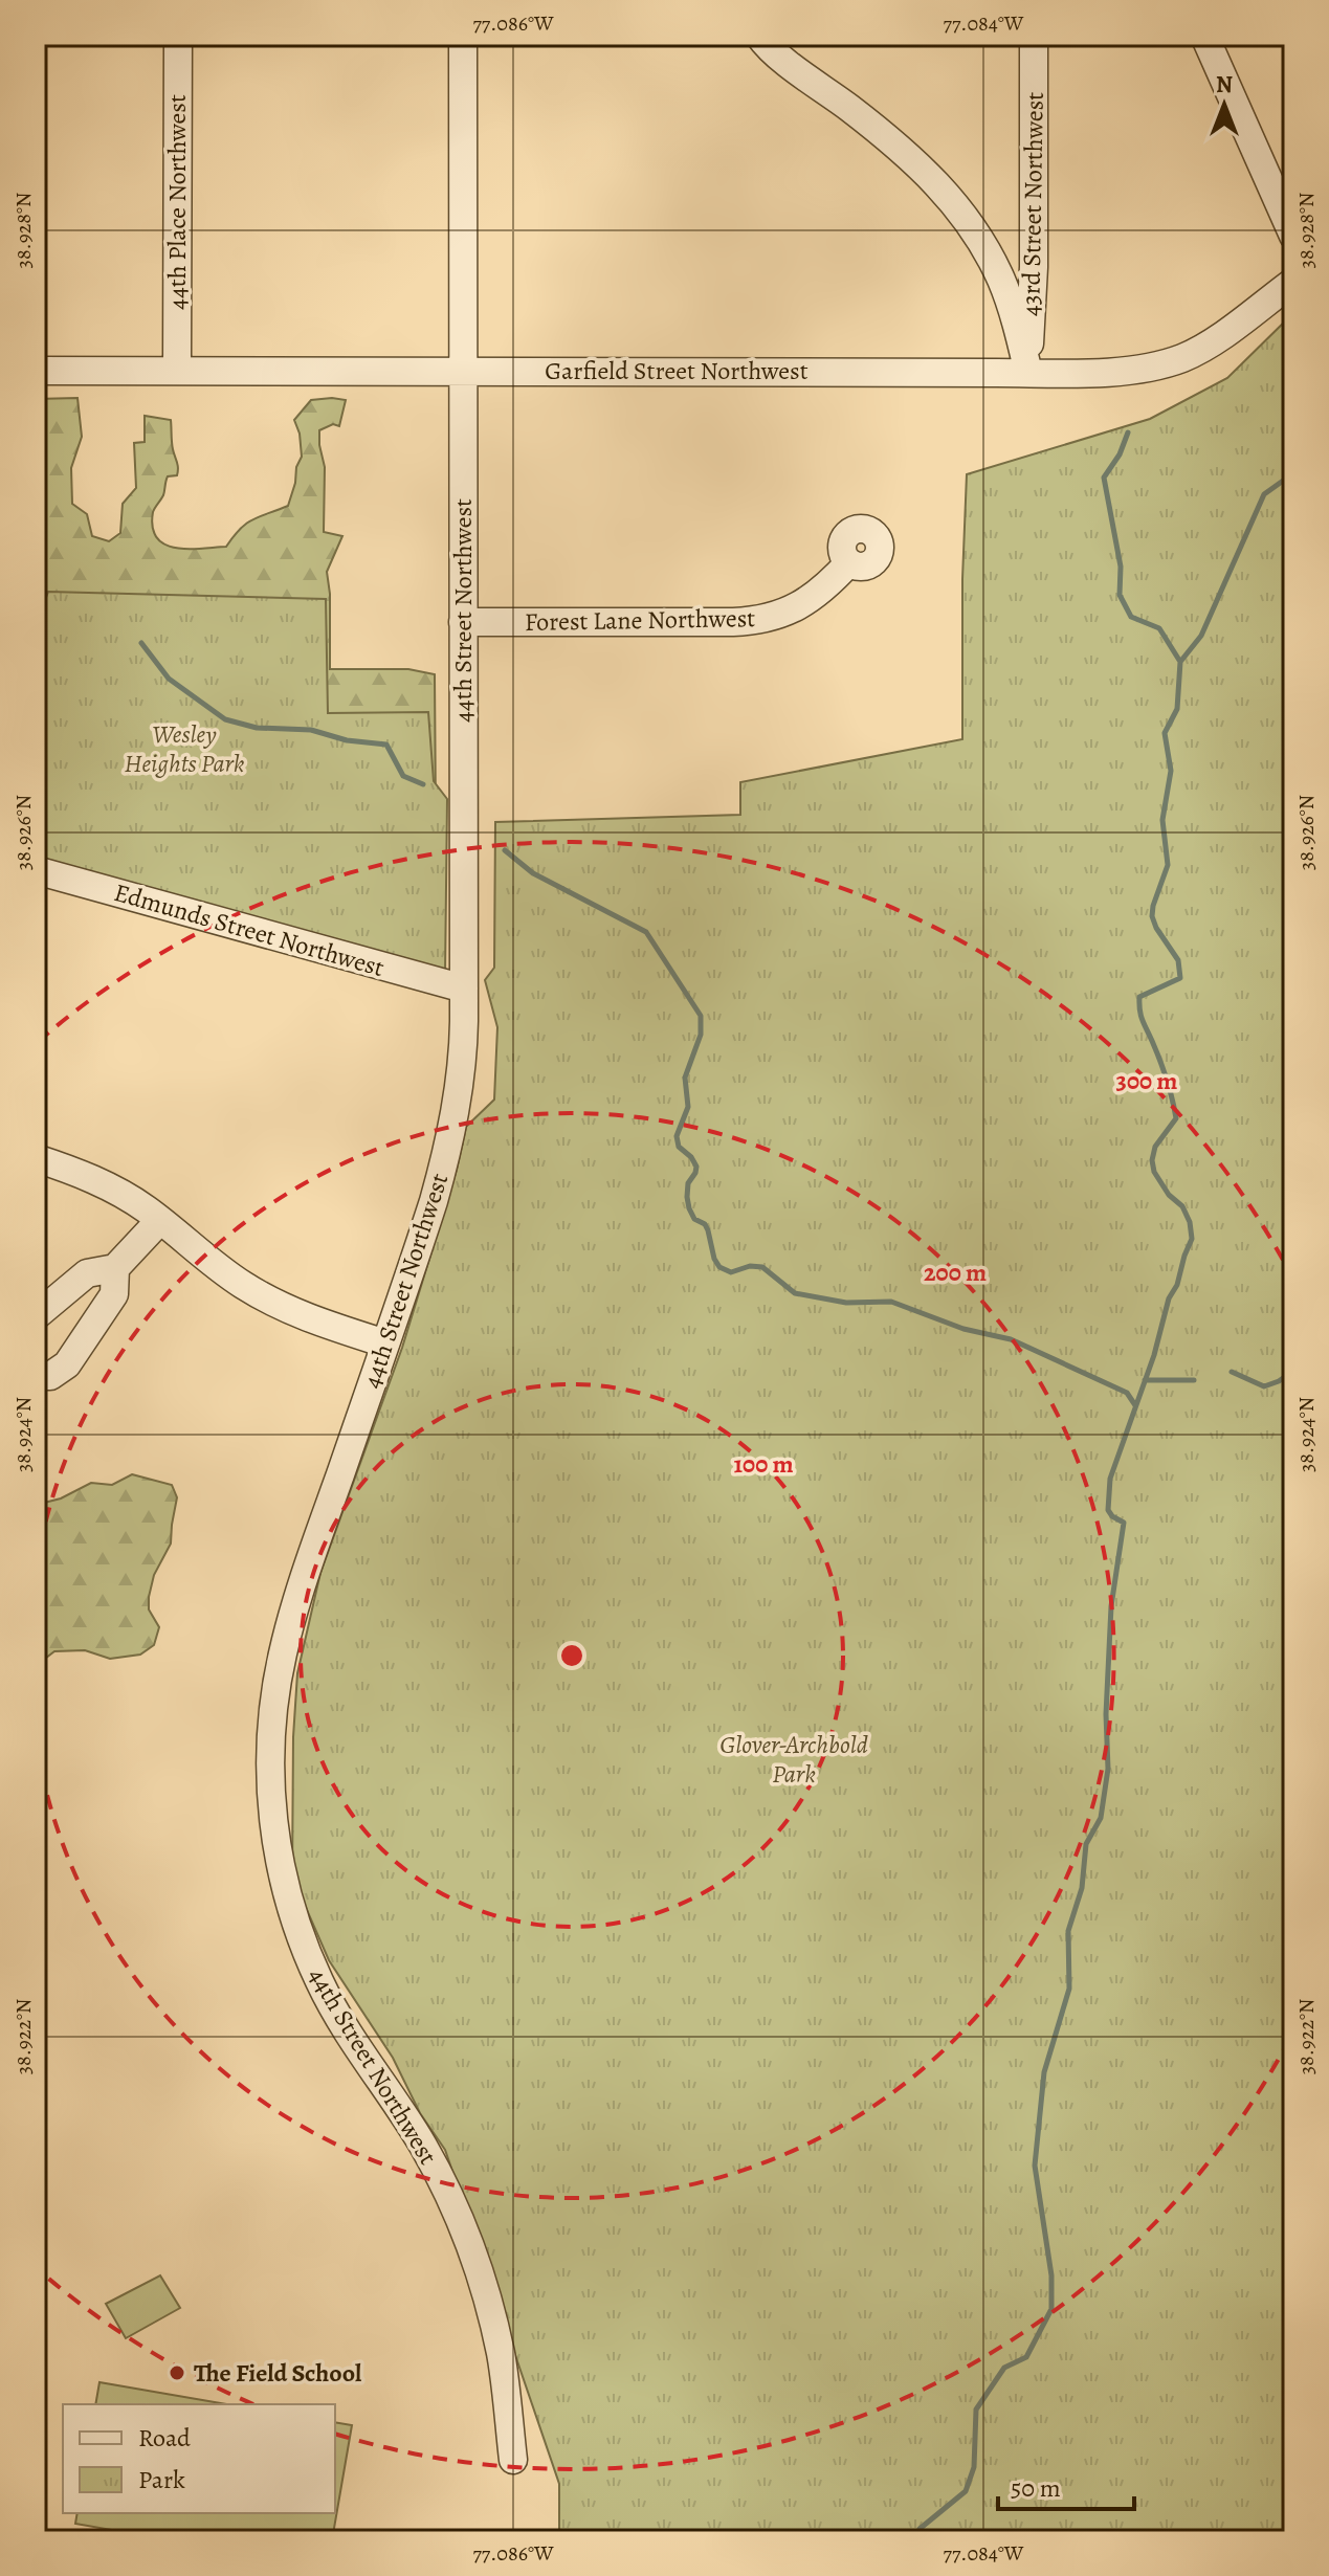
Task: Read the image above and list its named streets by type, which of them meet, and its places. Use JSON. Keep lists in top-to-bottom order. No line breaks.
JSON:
{"streets":{"street":["44th Place Northwest","43rd Street Northwest","Garfield Street Northwest","44th Street Northwest","Forest Lane Northwest","Edmunds Street Northwest"]},"crossings":[["44th Place Northwest","Garfield Street Northwest"],["43rd Street Northwest","Garfield Street Northwest"],["Garfield Street Northwest","44th Street Northwest"],["44th Street Northwest","Forest Lane Northwest"],["44th Street Northwest","Edmunds Street Northwest"]],"parks":["Wesley Heights Park","Glover-Archbold Park"],"places":["The Field School"],"legend":["Road","Park"],"scale_bar":"50 m","north":"top","coordinates":["77.086°W","77.084°W","38.928°N","38.926°N","38.924°N","38.922°N"],"rings":["300 m","200 m","100 m"]}
